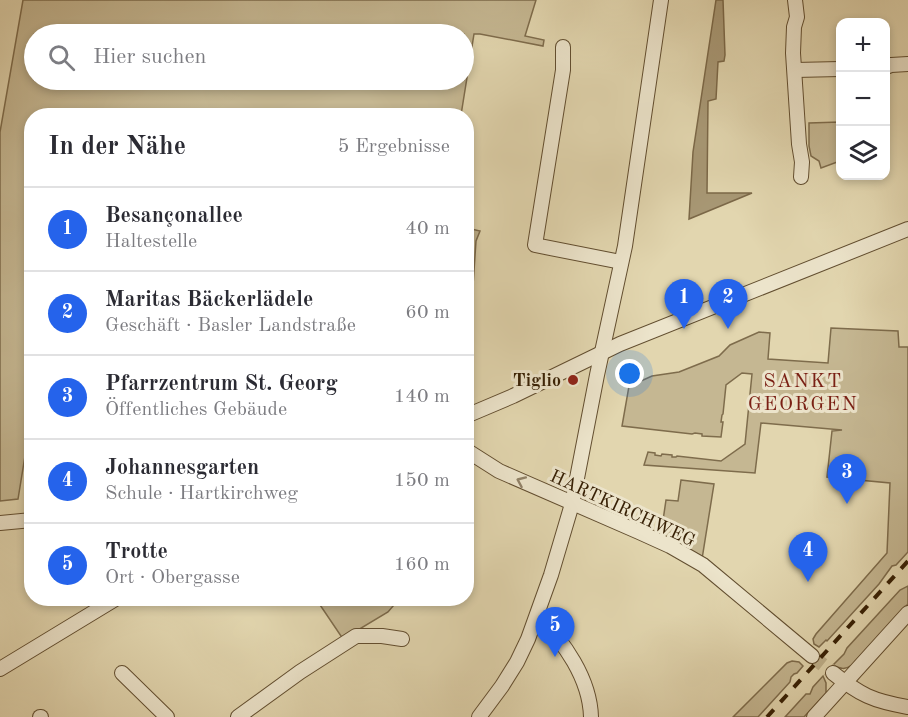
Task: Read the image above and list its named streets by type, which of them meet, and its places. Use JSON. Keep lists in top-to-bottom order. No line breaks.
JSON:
{"streets":{"street":["HARTKIRCHWEG"]},"districts":["SANKT GEORGEN"],"places":["Tiglio"],"page":{"map_buttons":["+","−"],"search":"Hier suchen","heading":["In der Nähe","5 Ergebnisse"],"list":[{"mark":"1","name":"Besançonallee","note":"Haltestelle","value":"40 m"},{"mark":"2","name":"Maritas Bäckerlädele","note":"Geschäft · Basler Landstraße","value":"60 m"},{"mark":"3","name":"Pfarrzentrum St. Georg","note":"Öffentliches Gebäude","value":"140 m"},{"mark":"4","name":"Johannesgarten","note":"Schule · Hartkirchweg","value":"150 m"},{"mark":"5","name":"Trotte","note":"Ort · Obergasse","value":"160 m"}],"pins":["1","2","3","4","5"]}}
